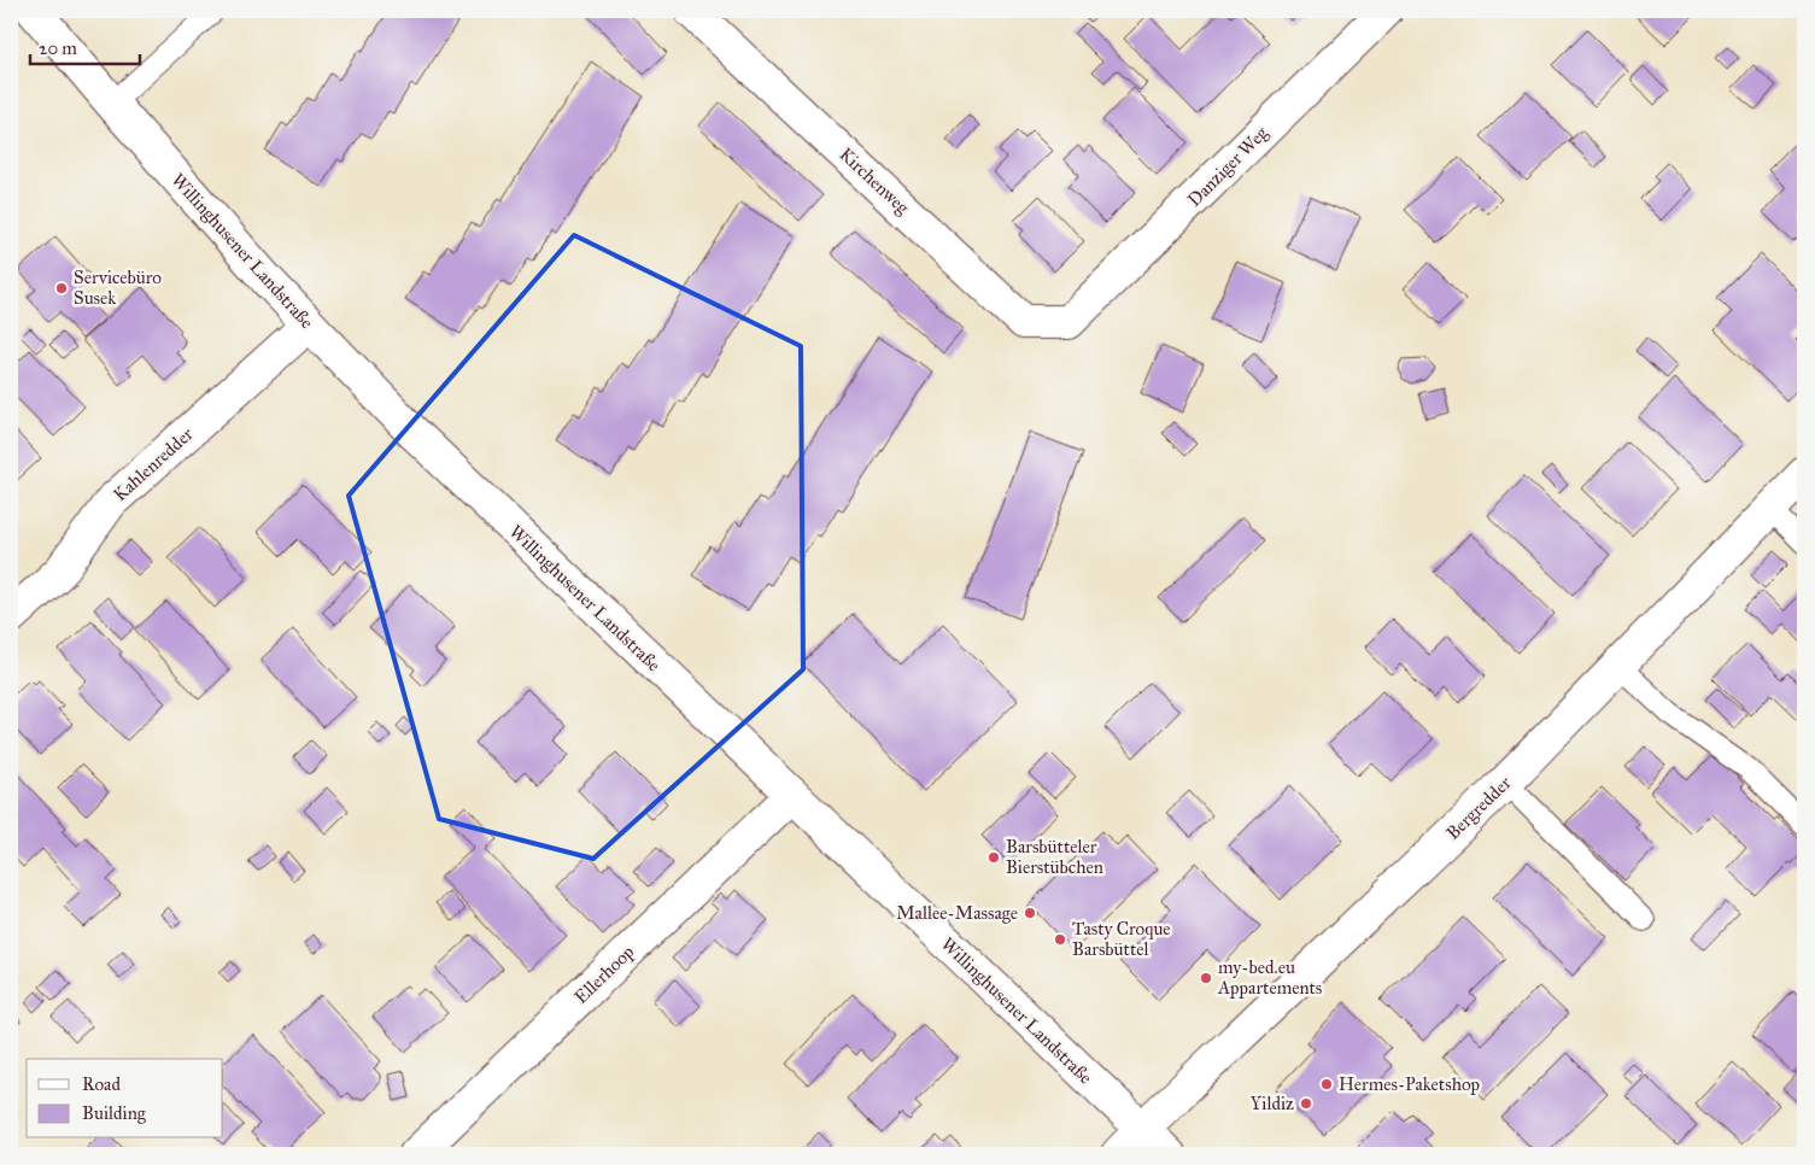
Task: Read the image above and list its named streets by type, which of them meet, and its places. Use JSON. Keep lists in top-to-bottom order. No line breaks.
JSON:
{"streets":{"street":["Danziger Weg","Kirchenweg","Willinghusener Landstraße","Kahlenredder","Bergredder","Ellerhoop"]},"crossings":[["Danziger Weg","Kirchenweg"],["Willinghusener Landstraße","Kahlenredder"],["Willinghusener Landstraße","Bergredder"],["Willinghusener Landstraße","Ellerhoop"]],"places":["Servicebüro Susek","Barsbütteler Bierstübchen","Mallee-Massage","Tasty Croque Barsbüttel","my-bed.eu Appartements","Hermes-Paketshop","Yildiz"],"legend":["Road","Building"],"scale_bar":"20 m"}
